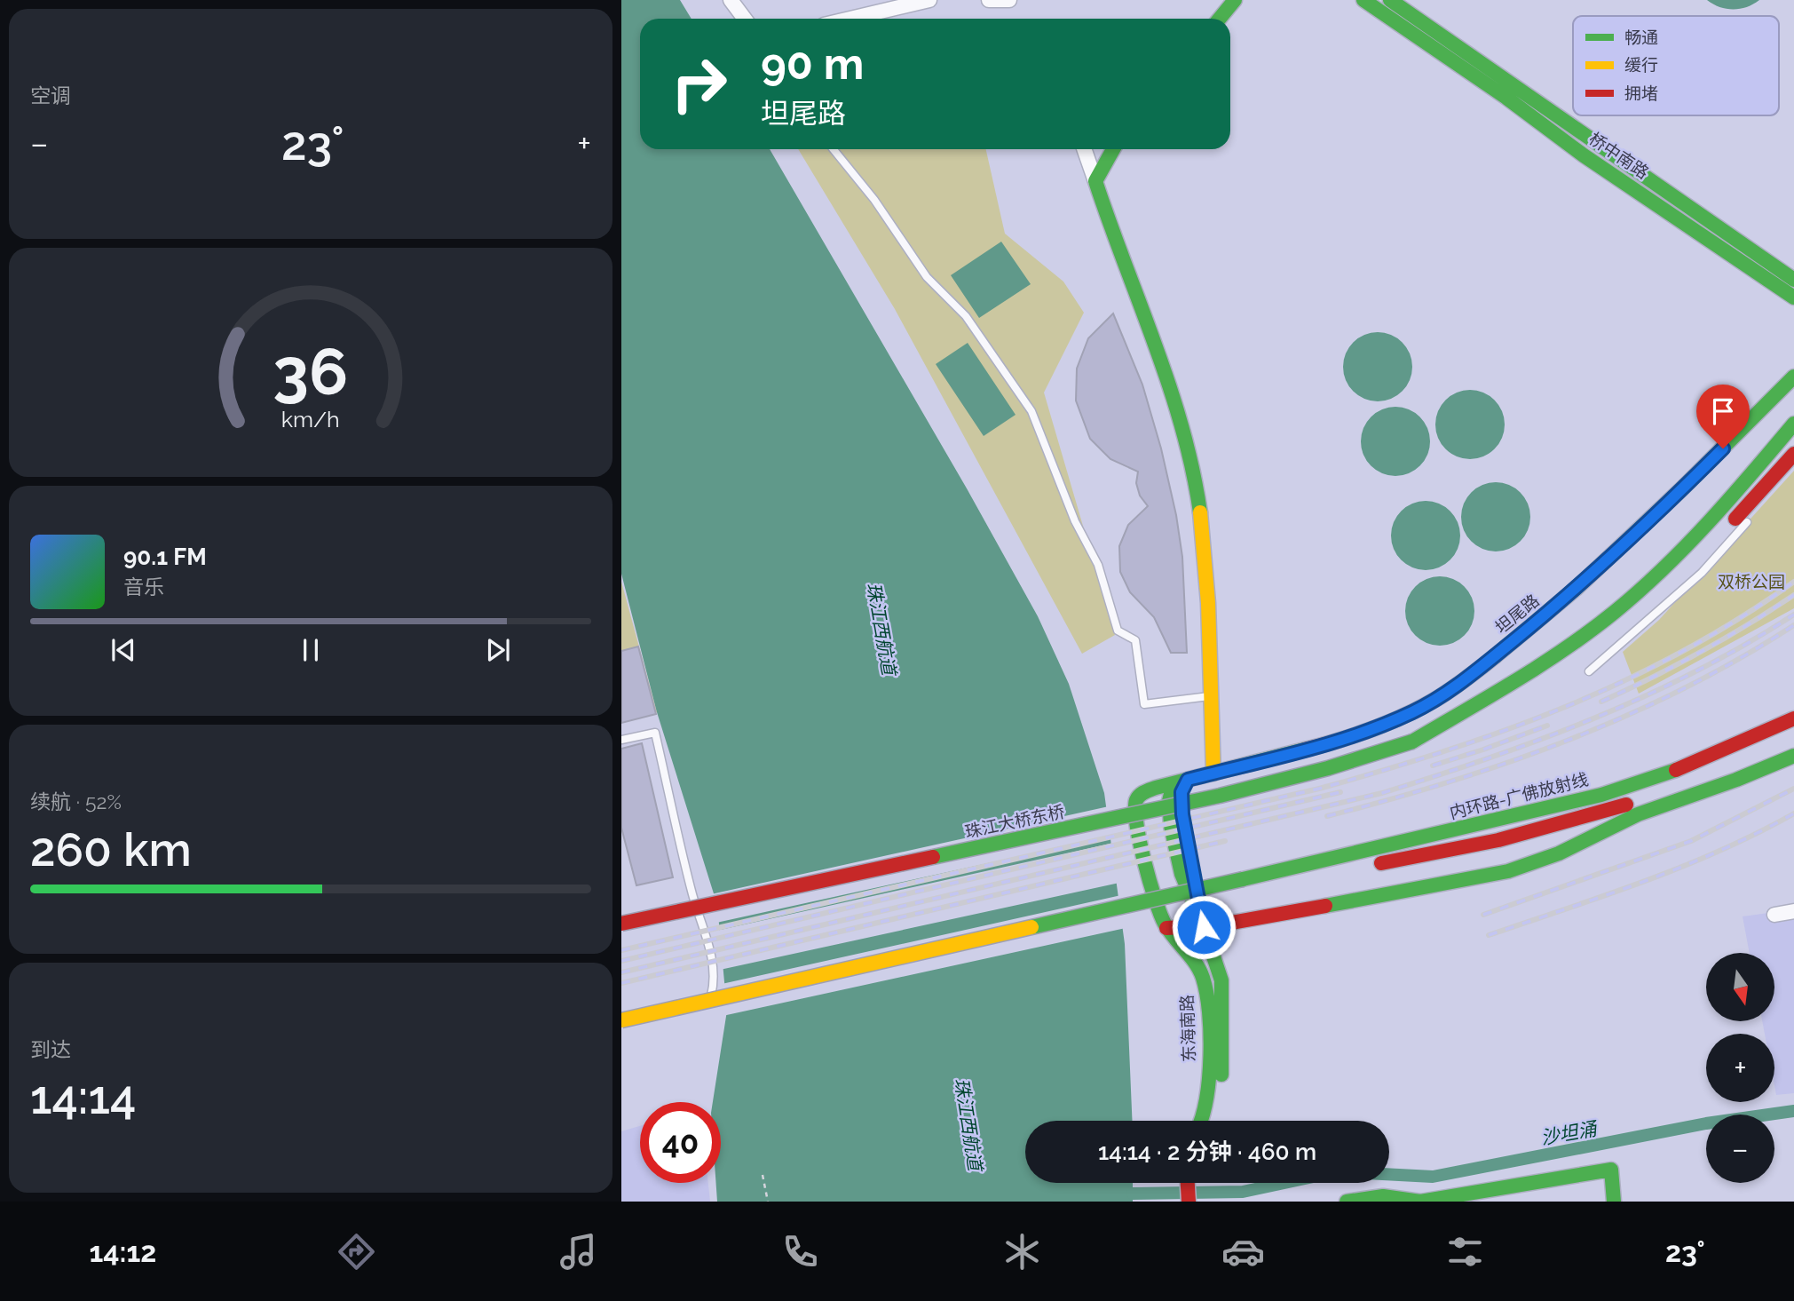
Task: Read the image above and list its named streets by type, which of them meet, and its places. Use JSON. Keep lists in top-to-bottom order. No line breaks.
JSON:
{"streets":{"main road":["桥中南路","坦尾路","内环路-广佛放射线","珠江大桥东桥","东海南路"]},"crossings":[["坦尾路","东海南路"]],"water":["珠江西航道","沙坦涌"],"parks":["双桥公园"],"legend":["畅通","缓行","拥堵"],"north":"bottom","page":{"tile":["空调",["续航 · 52%","260 km"],["到达","14:14"]],"turn":["90 m","坦尾路"],"heat":["−","23°","+"],"song":["90.1 FM","音乐"],"map_buttons":["+","−"],"limit":"40","trip":"14:14 · 2 分钟 · 460 m","tabs":["14:12","23°"],"gauge":["36","km/h"]}}
